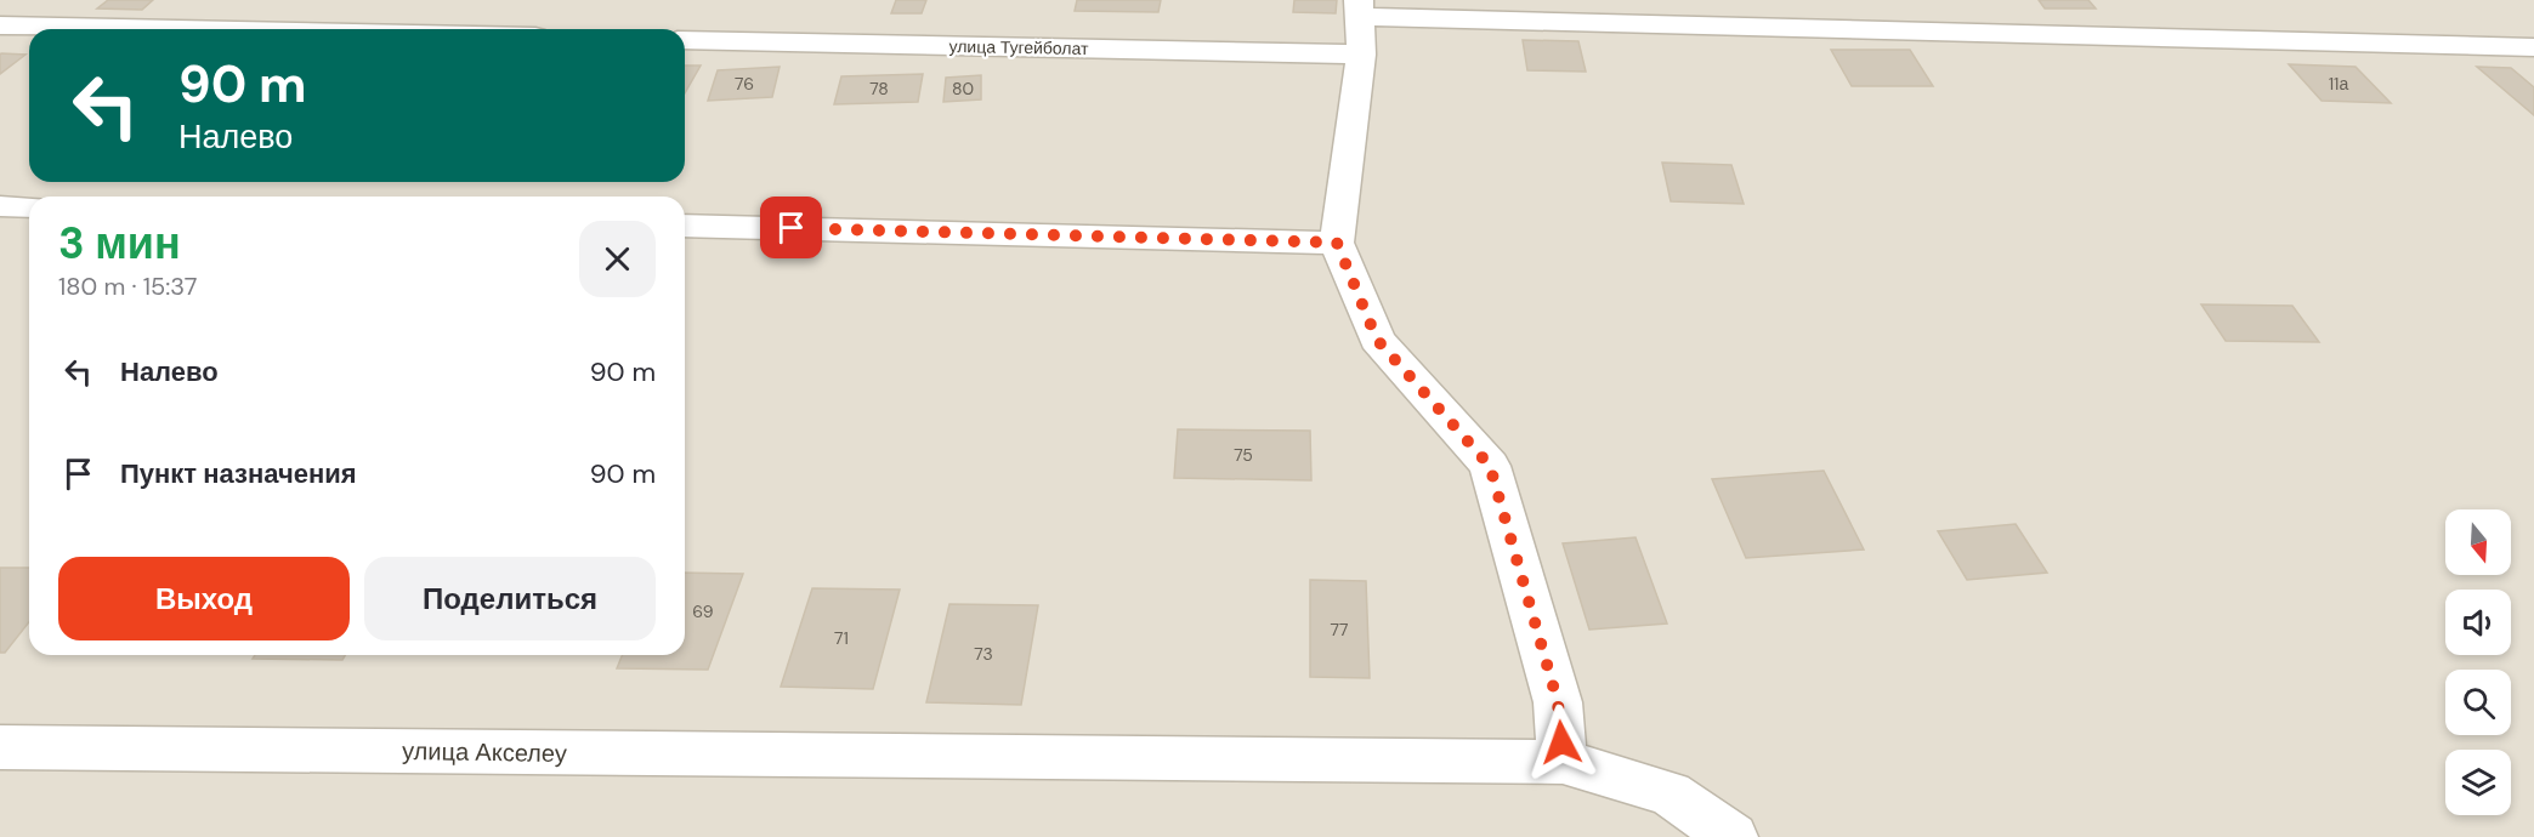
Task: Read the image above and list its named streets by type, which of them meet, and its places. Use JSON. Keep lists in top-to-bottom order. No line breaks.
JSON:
{"streets":{"street":["улица Тугейболат","улица Акселеу"]},"house_numbers":["76","11а","78","80","75","69","77","71","73"],"north":"bottom","page":{"turn":["90 m","Налево"],"heading":["3 мин","180 m · 15:37"],"list":[{"name":"Налево","value":"90 m"},{"name":"Пункт назначения","value":"90 m"}],"buttons":["Выход","Поделиться"]}}
